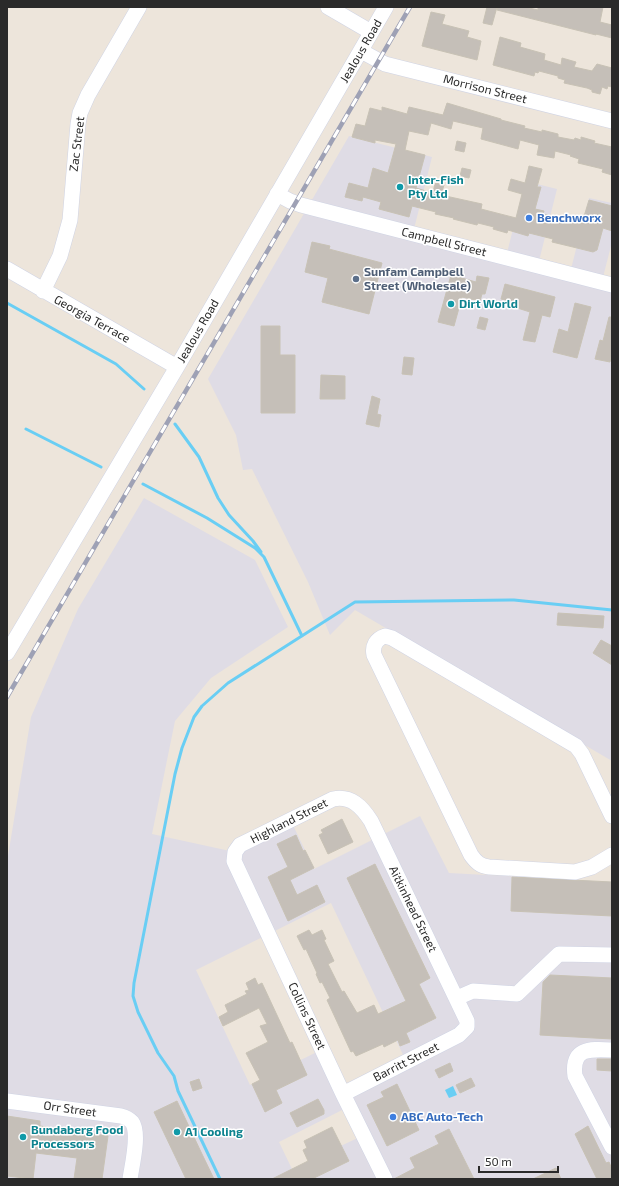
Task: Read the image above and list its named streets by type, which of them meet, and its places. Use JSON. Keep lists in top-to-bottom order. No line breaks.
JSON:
{"streets":{"street":["Jealous Road","Morrison Street","Zac Street","Campbell Street","Georgia Terrace","Highland Street","Aitkinhead Street","Collins Street","Barritt Street","Orr Street"]},"crossings":[["Jealous Road","Morrison Street"],["Jealous Road","Campbell Street"],["Jealous Road","Georgia Terrace"],["Zac Street","Georgia Terrace"],["Highland Street","Aitkinhead Street"],["Highland Street","Collins Street"],["Aitkinhead Street","Barritt Street"],["Collins Street","Barritt Street"]],"places":["Inter-Fish Pty Ltd","Benchworx","Sunfam Campbell Street (Wholesale)","Dirt World","ABC Auto-Tech","A1 Cooling","Bundaberg Food Processors"],"scale_bar":"50 m"}
